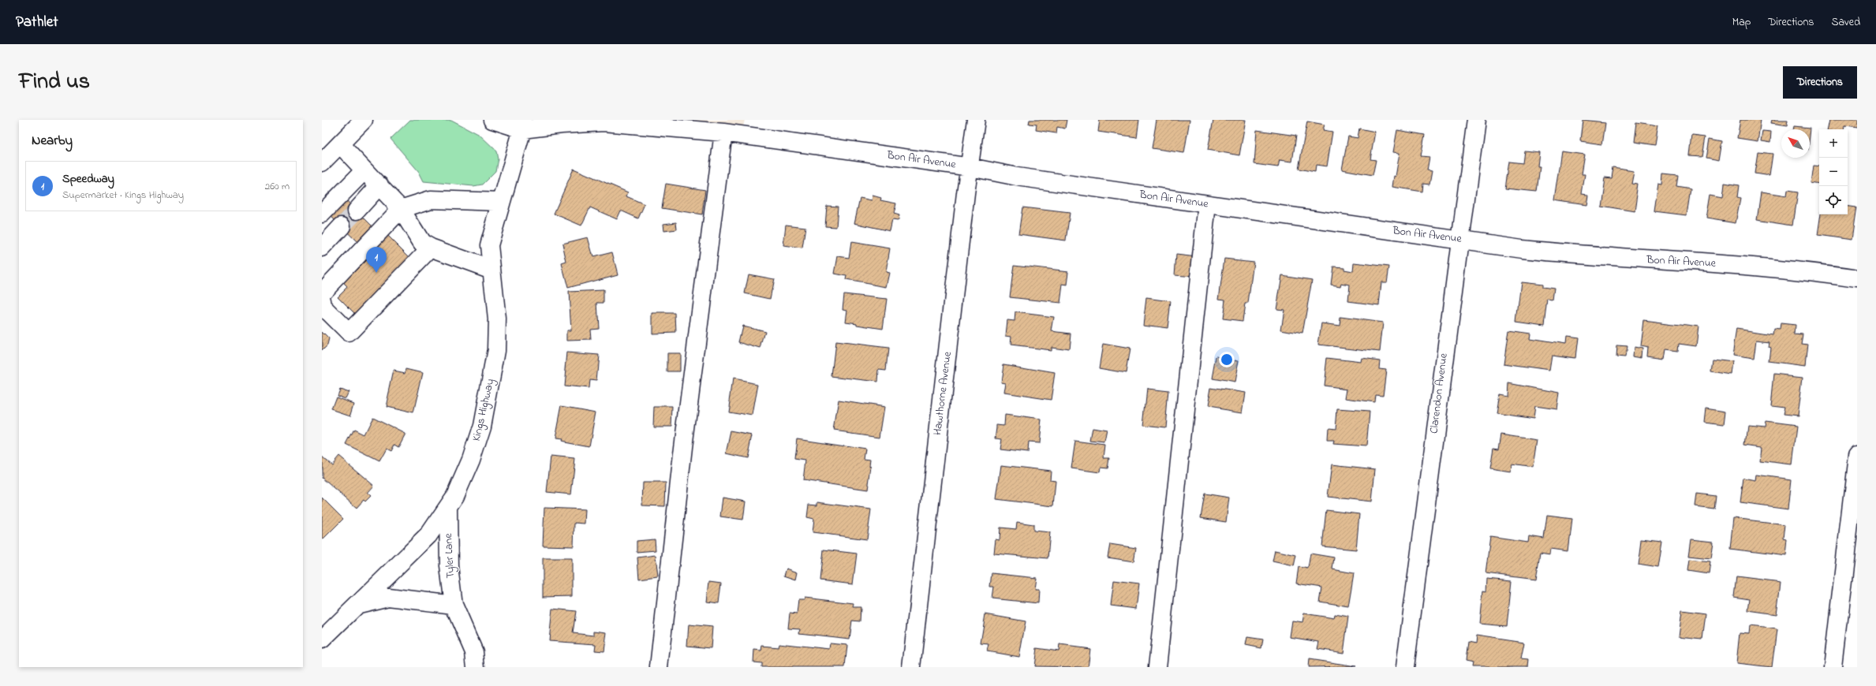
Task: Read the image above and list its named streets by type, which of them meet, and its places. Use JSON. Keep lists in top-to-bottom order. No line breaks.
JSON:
{"streets":{"street":["Bon Air Avenue","Hawthorne Avenue","Clarendon Avenue","Kings Highway","Tyler Lane"]},"crossings":[["Bon Air Avenue","Hawthorne Avenue"],["Bon Air Avenue","Clarendon Avenue"],["Bon Air Avenue","Kings Highway"],["Kings Highway","Tyler Lane"]],"north":"top left","page":{"header":"Pathlet","nav":["Map","Directions","Saved"],"title":"Find us","buttons":"Directions","heading":"Nearby","map_buttons":["+","−"],"list":[{"mark":"1","name":"Speedway","note":"Supermarket · Kings Highway","value":"260 m"}],"pins":"1"}}
